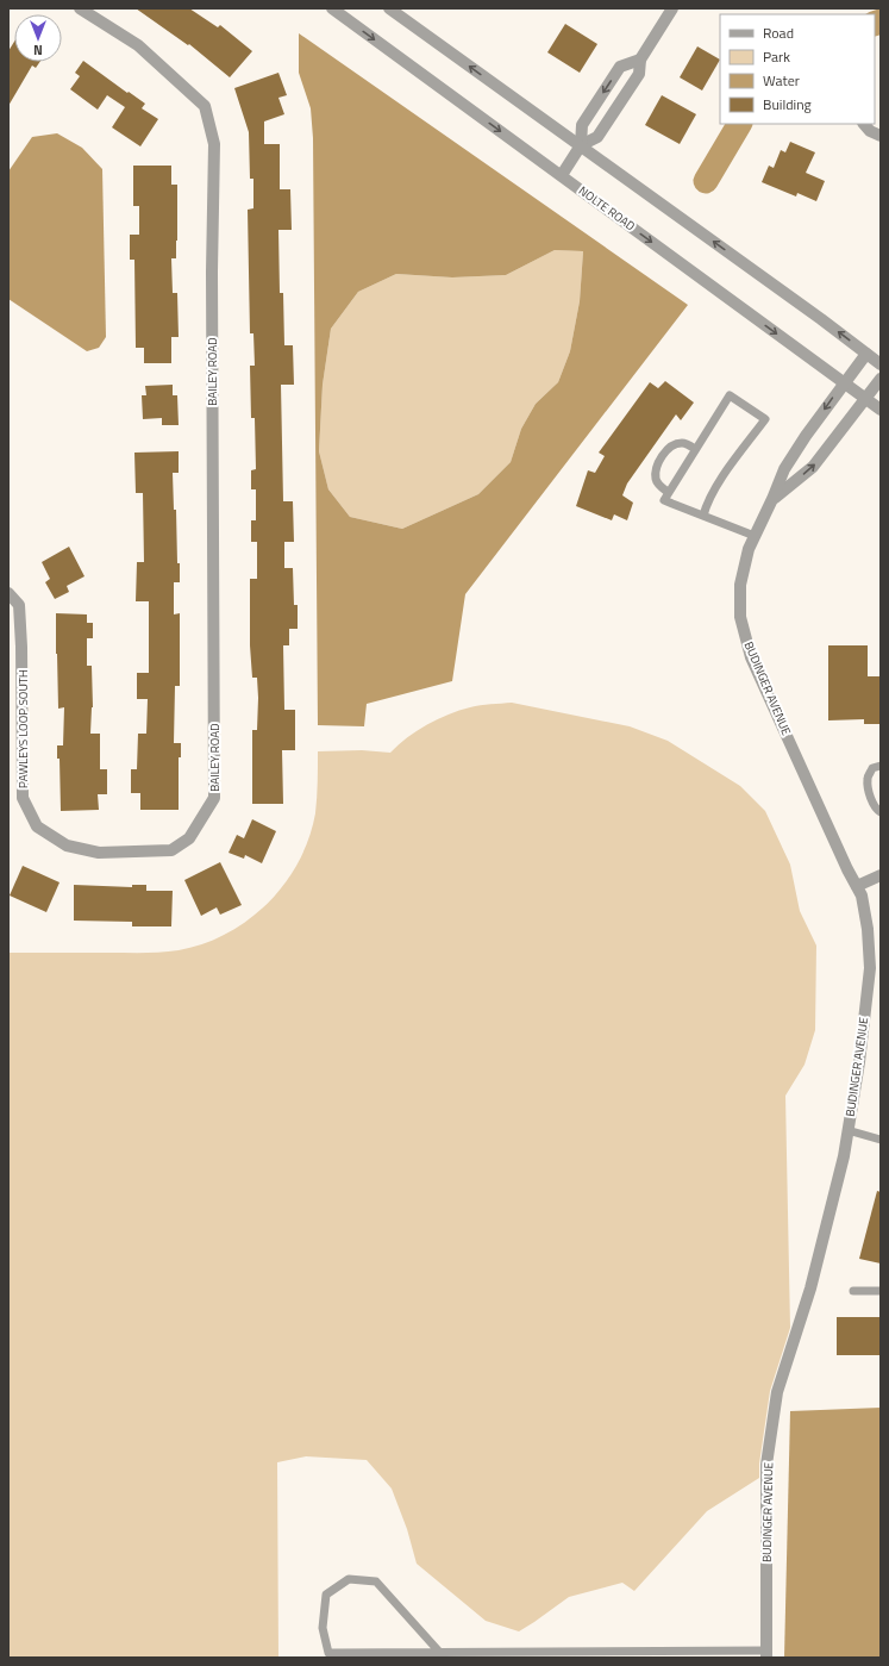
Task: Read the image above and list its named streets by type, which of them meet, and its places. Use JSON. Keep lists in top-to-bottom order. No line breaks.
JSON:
{"streets":{"street":["NOLTE ROAD","BAILEY ROAD","BUDINGER AVENUE","PAWLEYS LOOP SOUTH"]},"crossings":[["NOLTE ROAD","BUDINGER AVENUE"],["BAILEY ROAD","PAWLEYS LOOP SOUTH"]],"legend":["Road","Park","Water","Building"],"north":"bottom"}
